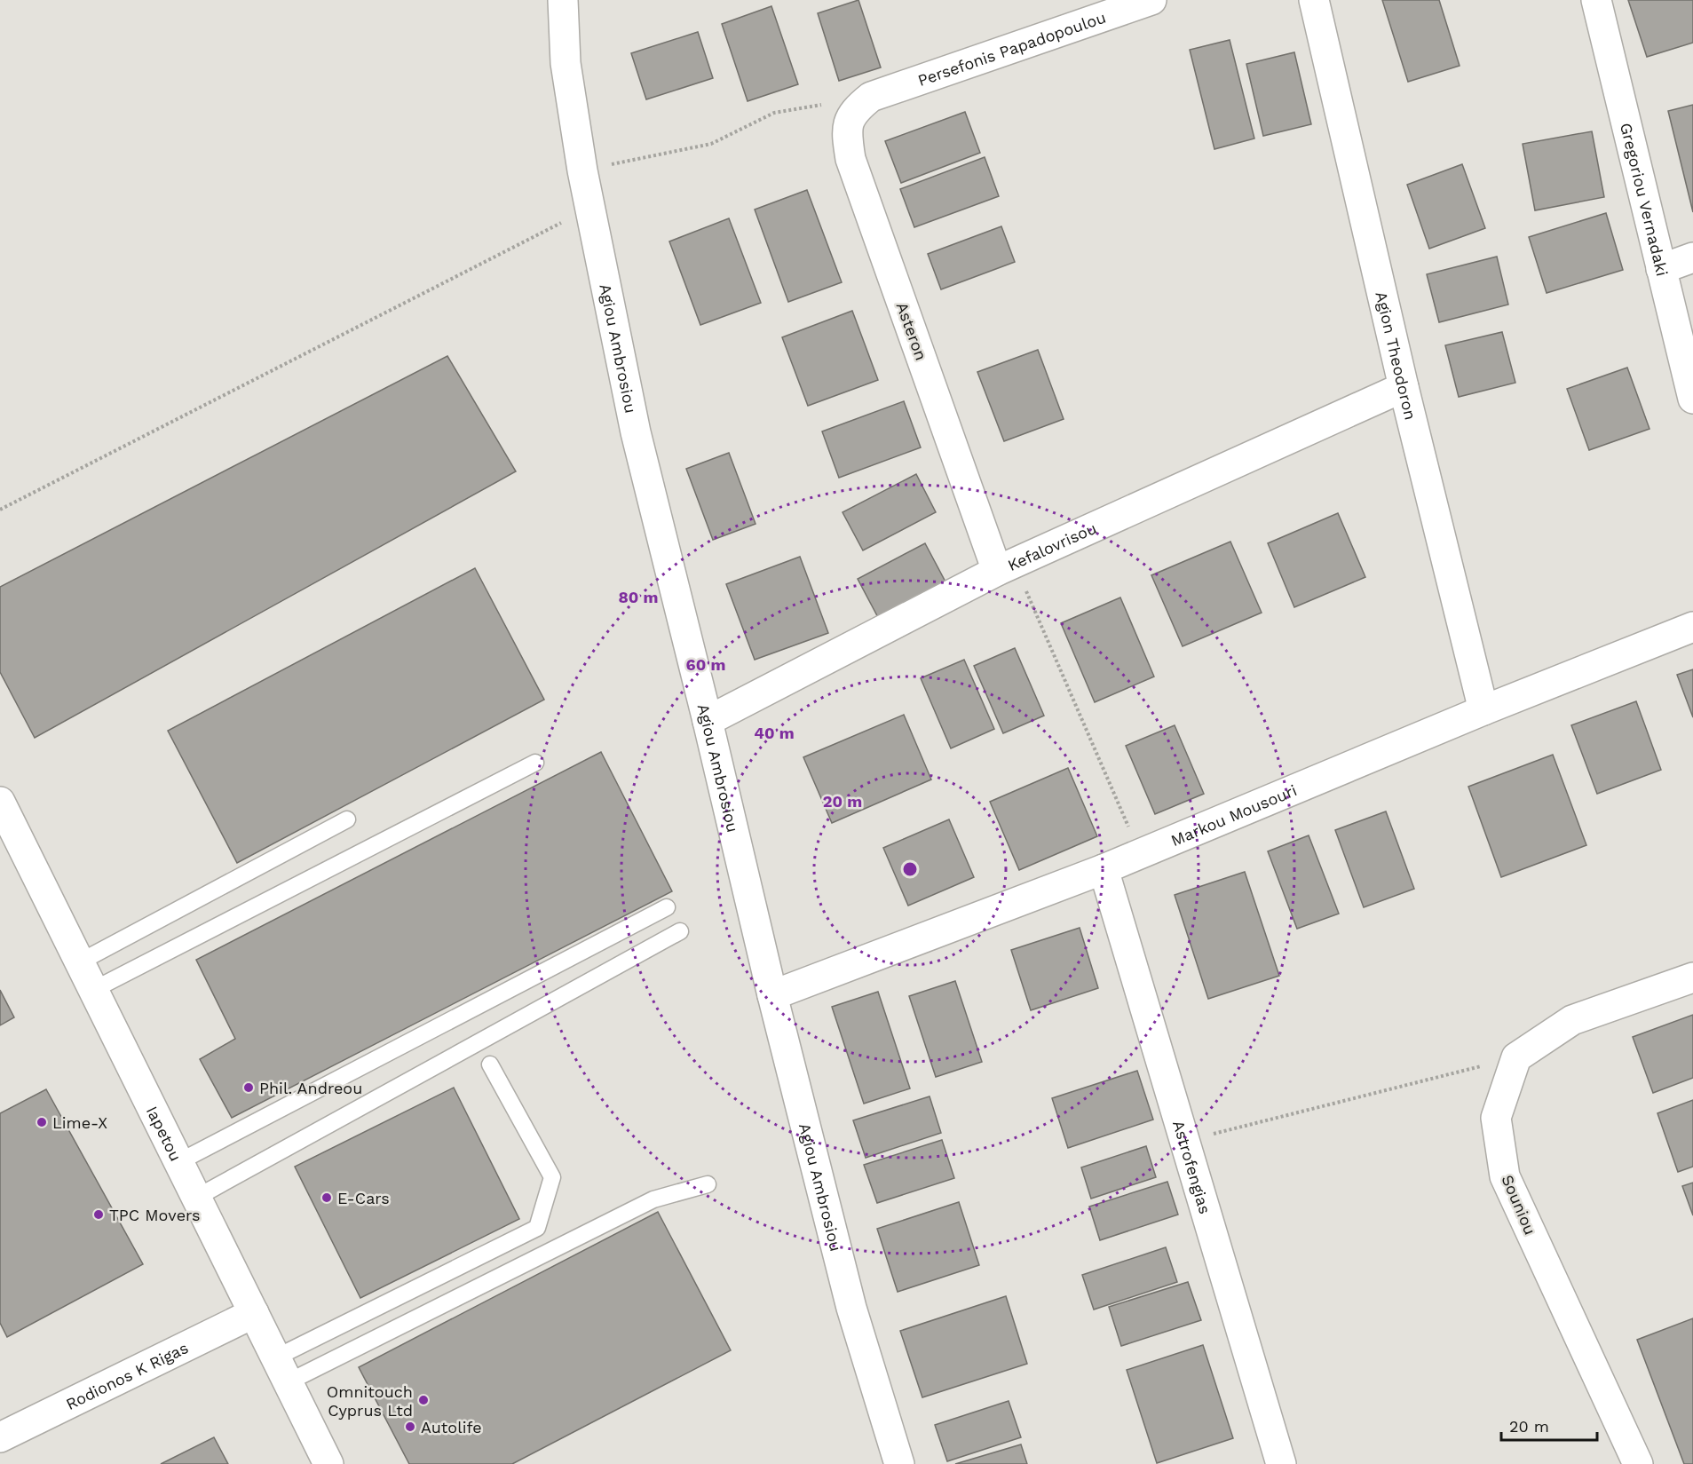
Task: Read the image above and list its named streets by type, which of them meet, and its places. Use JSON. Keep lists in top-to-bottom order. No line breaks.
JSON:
{"streets":{"street":["Persefonis Papadopoulou","Gregoriou Vernadaki","Asteron","Agiou Ambrosiou","Agion Theodoron","Kefalovrisou","Markou Mousouri","Iapetou","Astrofengias","Souniou","Rodionos K Rigas"]},"crossings":[["Persefonis Papadopoulou","Asteron"],["Asteron","Kefalovrisou"],["Agiou Ambrosiou","Kefalovrisou"],["Agiou Ambrosiou","Markou Mousouri"],["Agion Theodoron","Kefalovrisou"],["Agion Theodoron","Markou Mousouri"],["Markou Mousouri","Astrofengias"],["Iapetou","Rodionos K Rigas"]],"places":["Phil. Andreou","Lime-X","E-Cars","TPC Movers","Omnitouch Cyprus Ltd","Autolife"],"scale_bar":"20 m","rings":["80 m","60 m","40 m","20 m"]}
